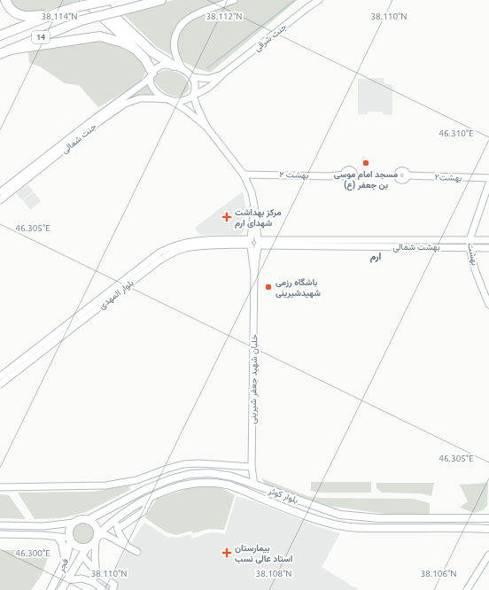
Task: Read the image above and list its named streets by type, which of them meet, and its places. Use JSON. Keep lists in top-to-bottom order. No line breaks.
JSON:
{"streets":{"highway":["14"],"main road":["جنت شرقی","جنت شمالی","بهشت ۲","بهشت۲","بهشت شمالی","بهشت","بلوار المهدی","خلبان شهید جعفر شیرینی","بلوار کوثر","فجر"]},"crossings":[["جنت شرقی","جنت شمالی"],["بهشت ۲","خلبان شهید جعفر شیرینی"],["بهشت شمالی","بهشت"],["بهشت شمالی","بلوار المهدی"],["بهشت شمالی","خلبان شهید جعفر شیرینی"],["بلوار المهدی","خلبان شهید جعفر شیرینی"],["خلبان شهید جعفر شیرینی","بلوار کوثر"],["بلوار کوثر","فجر"]],"districts":["ارم"],"places":{"other":["مسجد امام موسی بن جعفر (ع)","باشگاه رزمی شهیدشیرینی"],"health":["مرکز بهداشت شهدای ارم","بیمارستان استاد عالی نسب"]},"coordinates":["38.114°N","38.112°N","38.110°N","46.310°E","46.305°E","46.300°E","38.108°N","38.106°N"]}
